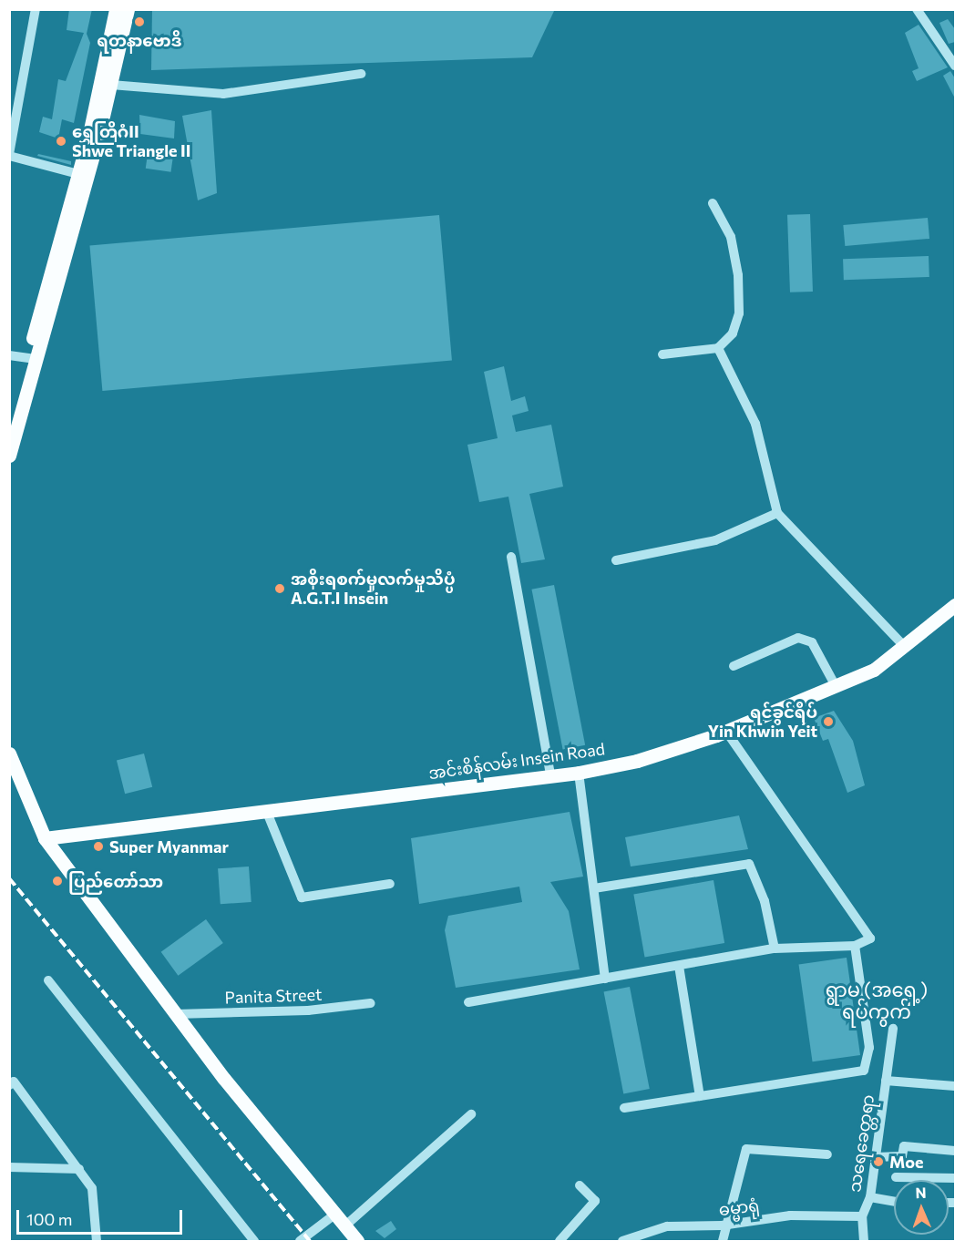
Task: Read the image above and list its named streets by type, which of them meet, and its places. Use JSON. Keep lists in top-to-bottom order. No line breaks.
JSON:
{"streets":{"main road":["အင်းစိန်လမ်း Insein Road"],"street":["Panita Street","သရေခေတ္တရာ","ဓမ္မာရုံ"]},"crossings":[["သရေခေတ္တရာ","ဓမ္မာရုံ"]],"districts":["ရွာမ (အရှေ့) ရပ်ကွက်"],"places":["ရတနာဗောဒိ","ရွှေတြိဂံII Shwe Triangle II","အစိုးရစက်မှုလက်မှုသိပ္ပံ A.G.T.I Insein","ရင်ခွင်ရိပ် Yin Khwin Yeit","Super Myanmar","ပြည်တော်သာ","Moe"],"scale_bar":"100 m","north":"top"}
